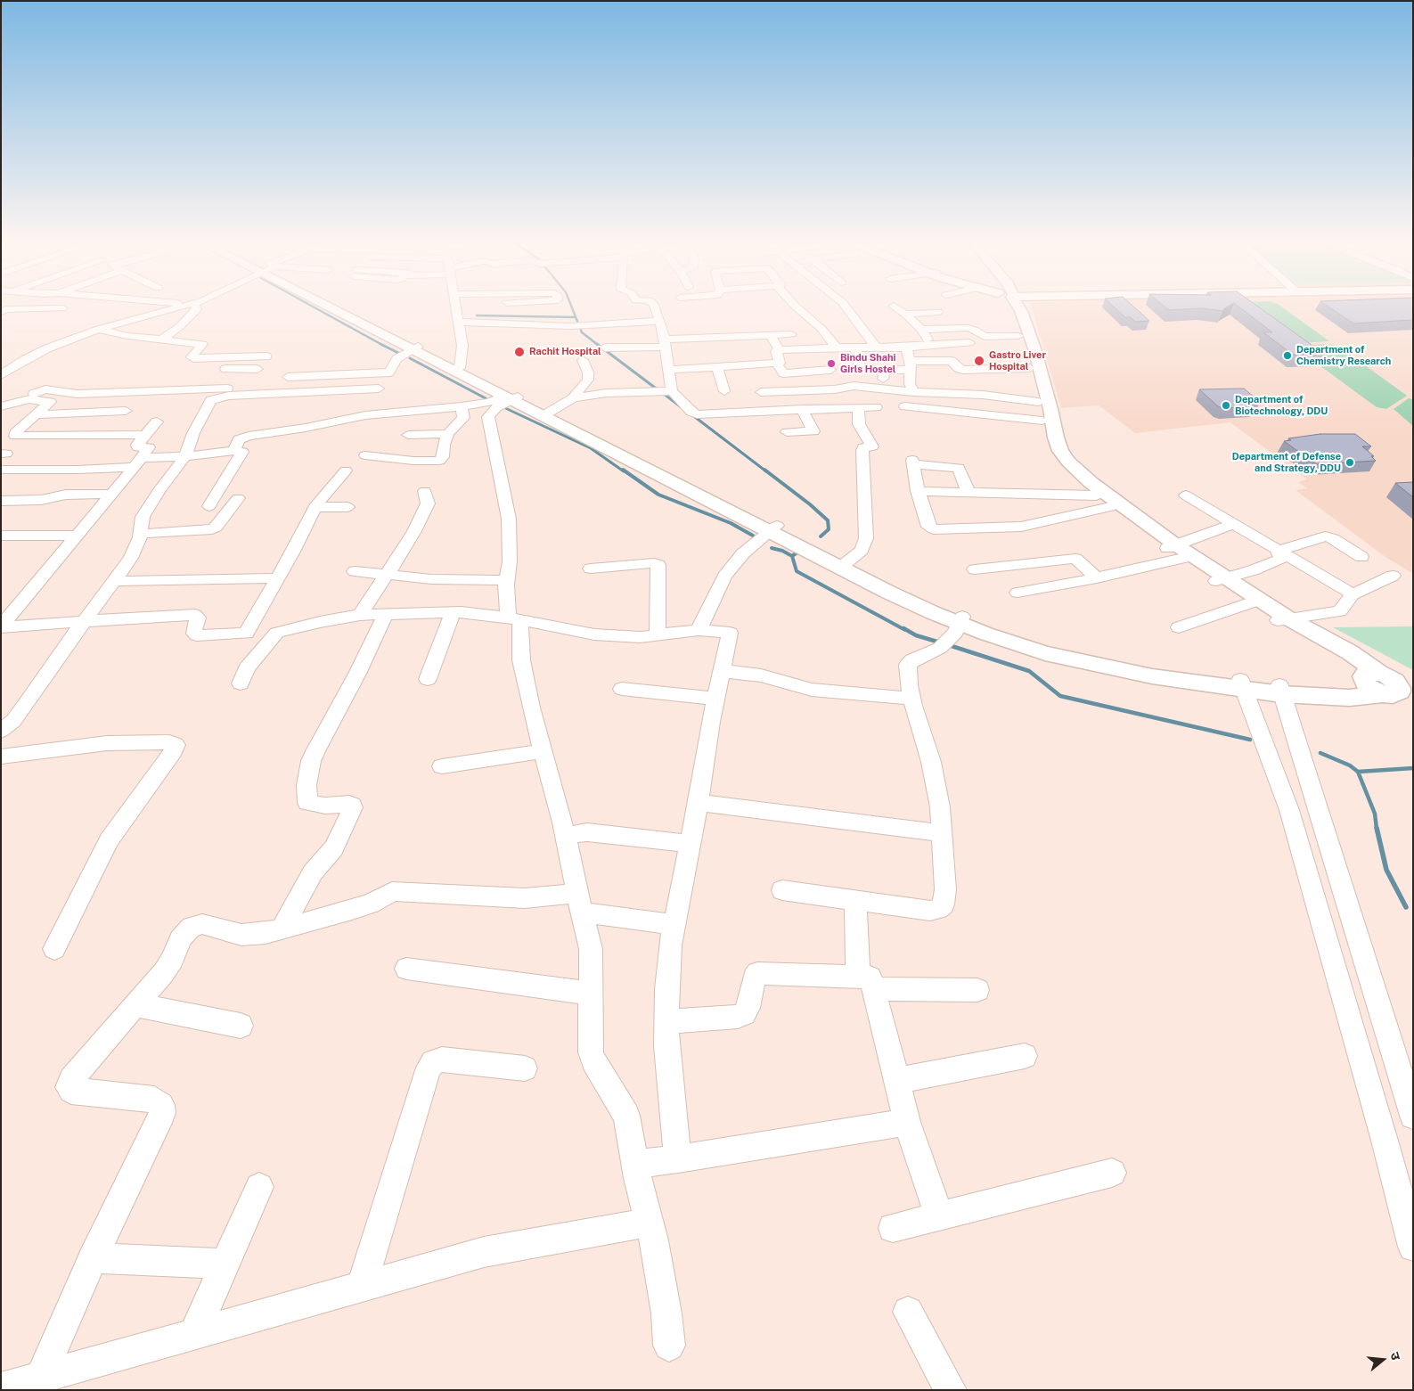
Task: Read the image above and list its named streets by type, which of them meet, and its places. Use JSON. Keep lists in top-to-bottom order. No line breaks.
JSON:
{"places":["Rachit Hospital","Department of Chemistry Research","Gastro Liver Hospital","Bindu Shahi Girls Hostel","Department of Biotechnology, DDU","Department of Defense and Strategy, DDU"],"north":"right"}
